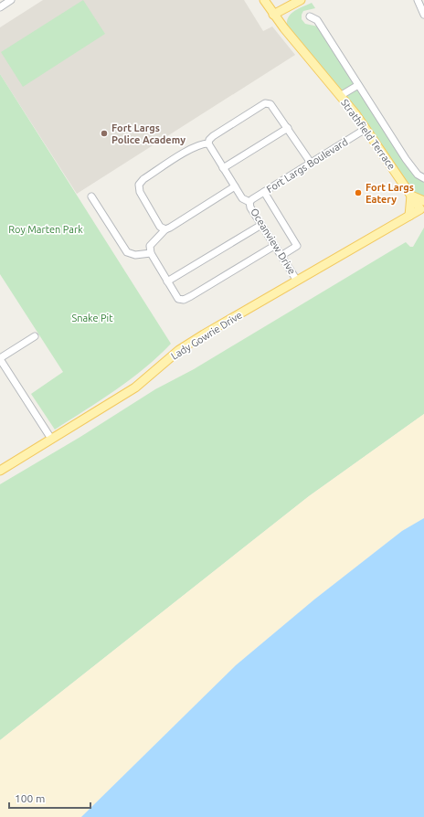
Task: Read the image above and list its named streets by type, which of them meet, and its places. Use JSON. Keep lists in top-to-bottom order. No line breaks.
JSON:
{"streets":{"main road":["Strathfield Terrace","Lady Gowrie Drive"],"street":["Fort Largs Boulevard","Oceanview Drive"]},"crossings":[["Strathfield Terrace","Fort Largs Boulevard"],["Strathfield Terrace","Lady Gowrie Drive"],["Fort Largs Boulevard","Oceanview Drive"],["Oceanview Drive","Lady Gowrie Drive"]],"parks":["Roy Marten Park","Snake Pit"],"places":["Fort Largs Police Academy","Fort Largs Eatery"],"scale_bar":"100 m"}
